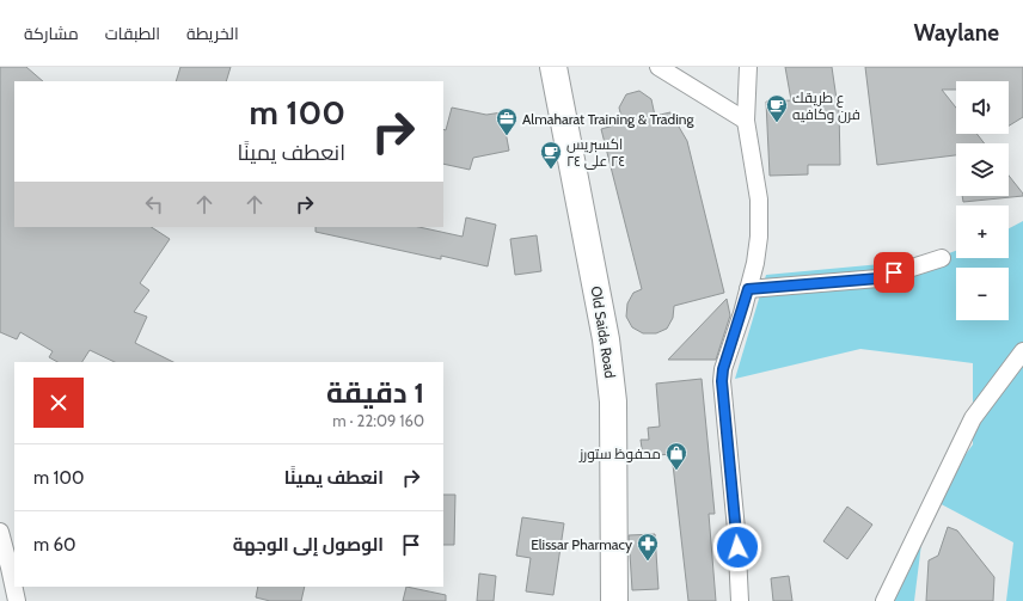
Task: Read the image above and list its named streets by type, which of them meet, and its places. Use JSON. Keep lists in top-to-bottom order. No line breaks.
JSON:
{"streets":{"highway":["Old Saida Road"]},"places":{"cafe":["ع طريقك فرن وكافيه","اكسبريس ٢٤ على ٢٤"],"office":["Almaharat Training & Trading"],"shop":["محفوظ ستورز"],"pharmacy":["Elissar Pharmacy"]},"page":{"header":"Waylane","nav":["الخريطة","الطبقات","مشاركة"],"map_buttons":["+","−"],"turn":["100 m","انعطف يمينًا"],"heading":["1 دقيقة","160 m · 22:09"],"list":[{"name":"انعطف يمينًا","value":"100 m"},{"name":"الوصول إلى الوجهة","value":"60 m"}]}}
